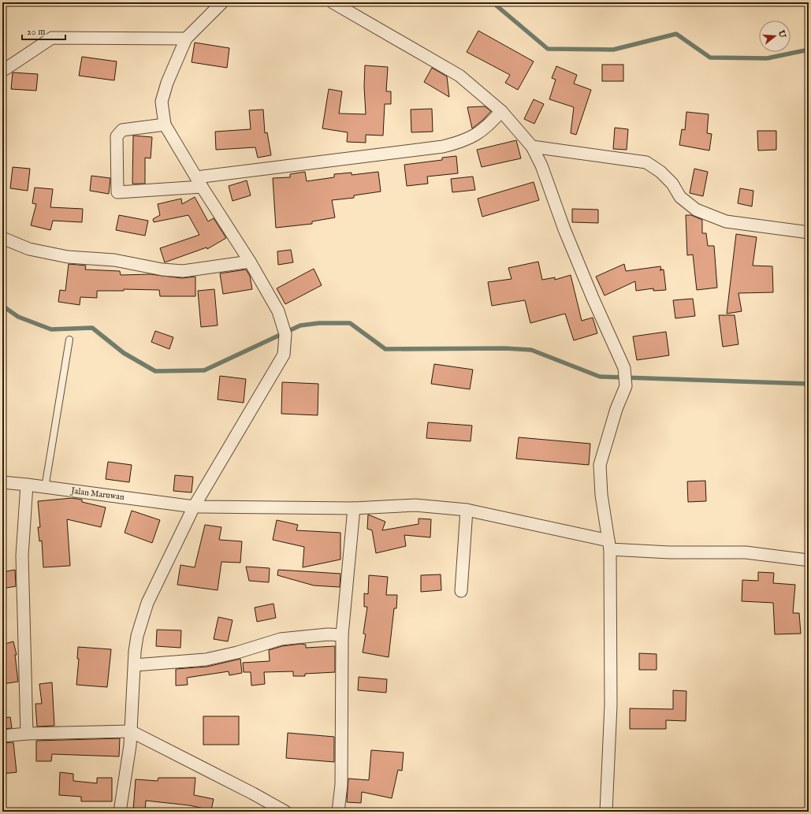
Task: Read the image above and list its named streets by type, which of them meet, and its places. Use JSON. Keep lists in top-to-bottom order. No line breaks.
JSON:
{"streets":{"street":["Jalan Maruwan"]},"scale_bar":"20 m","north":"right"}
